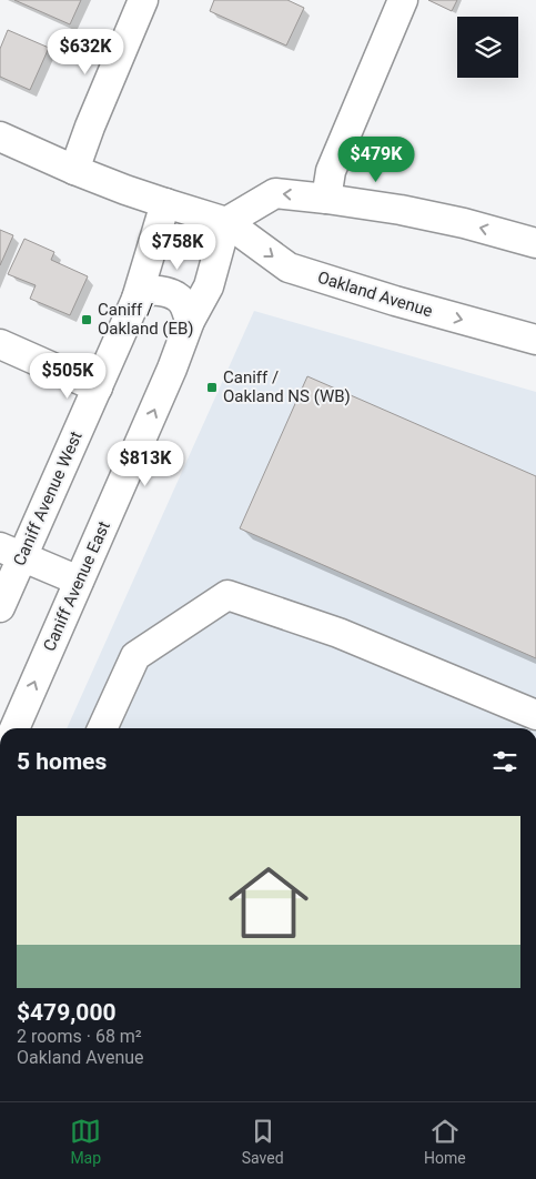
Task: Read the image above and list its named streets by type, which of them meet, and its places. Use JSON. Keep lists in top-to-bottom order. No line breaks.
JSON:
{"streets":{"street":["Oakland Avenue","Caniff Avenue West","Caniff Avenue East"]},"crossings":[["Oakland Avenue","Caniff Avenue West"],["Oakland Avenue","Caniff Avenue East"]],"one_way":["Caniff Avenue East"],"places":{"transit":["Caniff / Oakland (EB)","Caniff / Oakland NS (WB)"]},"page":{"price":["$632K","$479K","$758K","$505K","$813K"],"heading":"5 homes","list":[{"name":"$479,000","note":"2 rooms · 68 m² · Oakland Avenue"}],"tabs":["Map","Saved","Home"]}}
